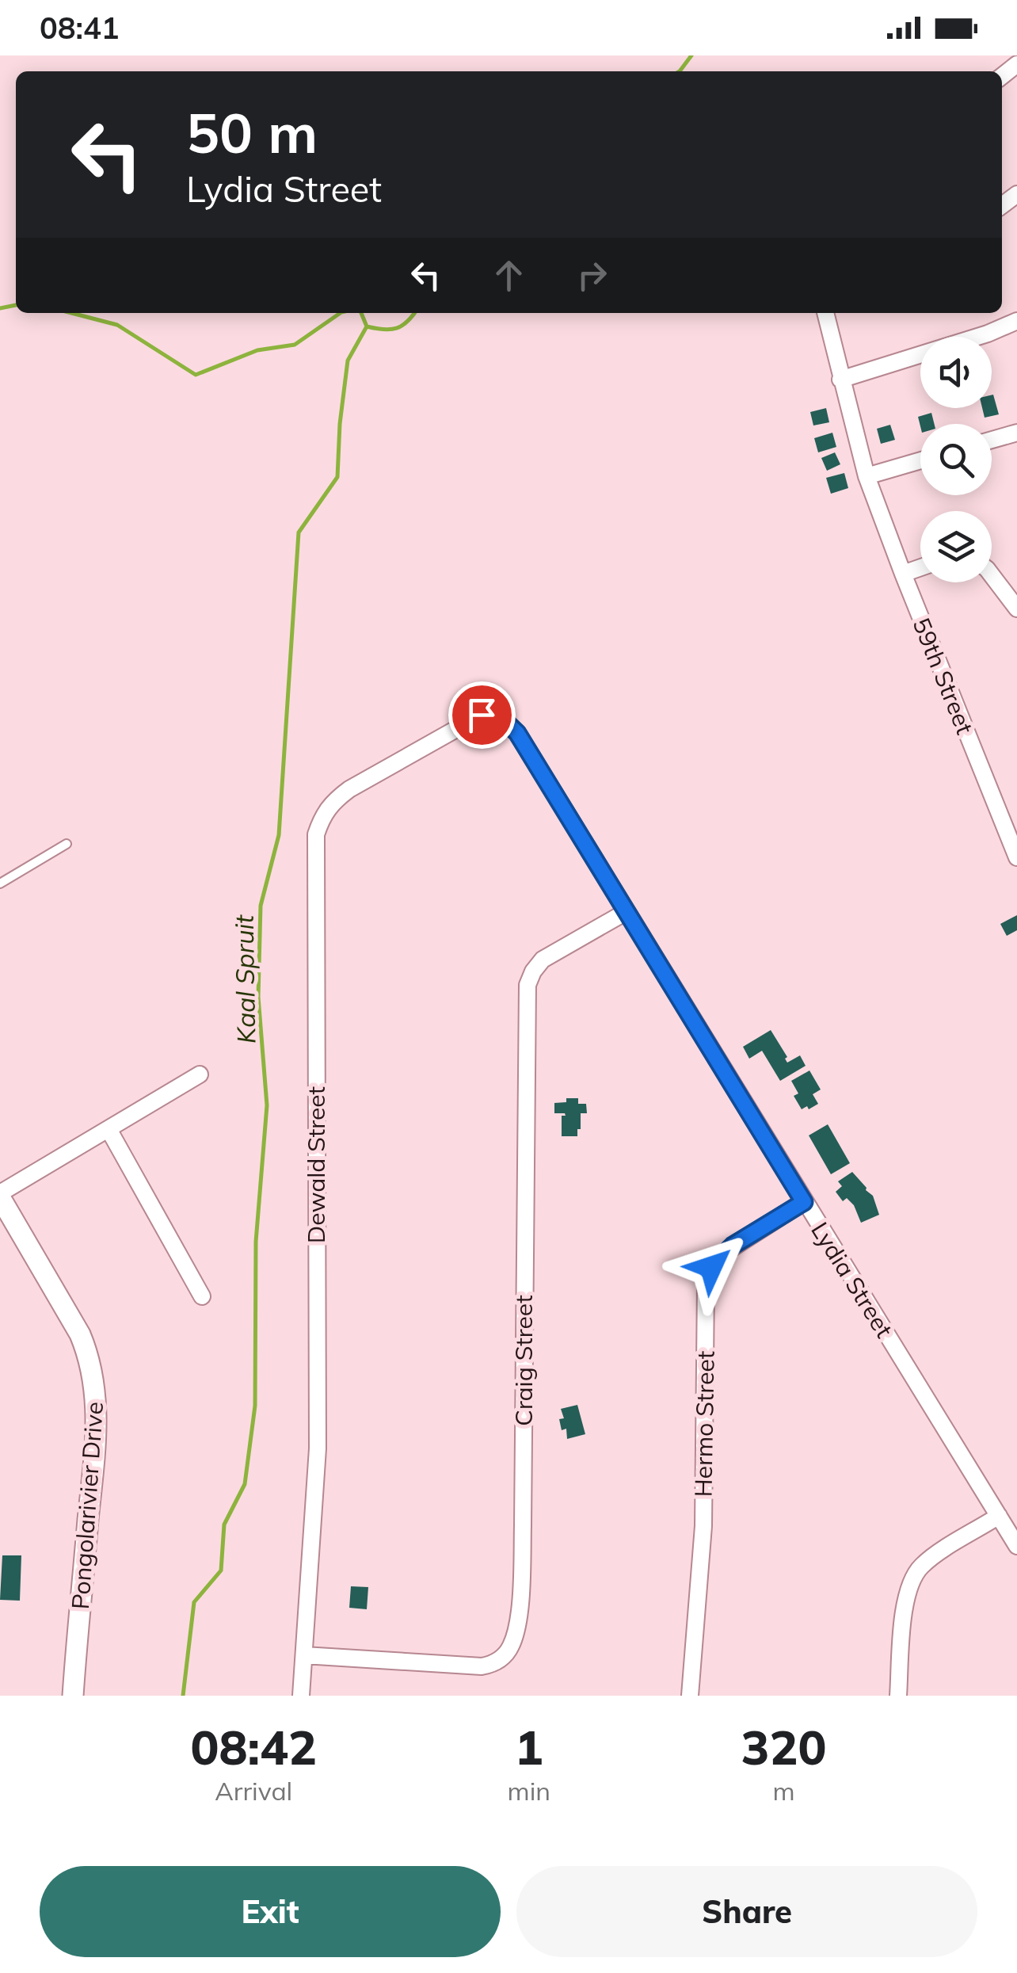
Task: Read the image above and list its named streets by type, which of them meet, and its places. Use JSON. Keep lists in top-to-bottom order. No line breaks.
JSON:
{"streets":{"street":["59th Street","Dewald Street","Lydia Street","Craig Street","Hermo Street","Pongolarivier Drive"]},"crossings":[["Dewald Street","Lydia Street"],["Dewald Street","Craig Street"],["Lydia Street","Craig Street"],["Lydia Street","Hermo Street"]],"water":["Kaal Spruit"],"page":{"status":"08:41","turn":["50 m","Lydia Street"],"eta":["08:42","Arrival","1","min","320","m"],"buttons":["Exit","Share"]}}
